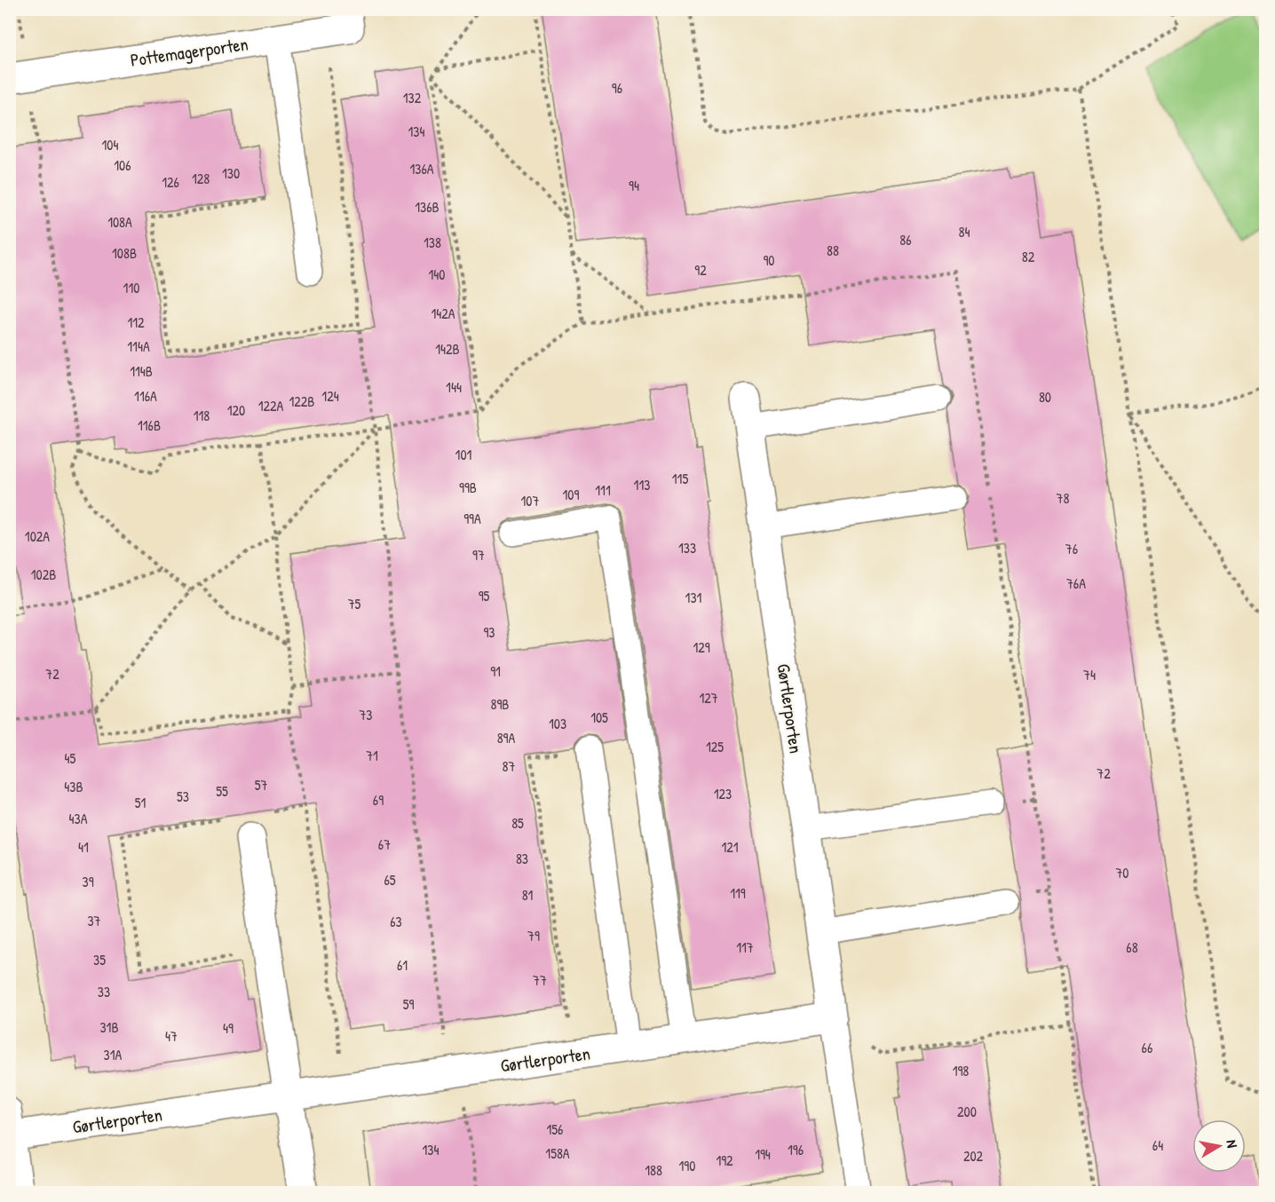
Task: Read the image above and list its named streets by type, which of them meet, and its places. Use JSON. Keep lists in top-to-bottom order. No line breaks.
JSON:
{"streets":{"street":["Pottemagerporten","Gørtlerporten"]},"house_numbers":["96","132","134","104","106","136A","130","128","126","94","136B","108A","84","86","138","88","108B","82","90","92","140","110","142A","112","114A","142B","114B","144","116A","124","80","122B","122A","120","118","116B","101","115","113","99B","111","109","78","107","99A","102A","133","76","97","102B","76A","95","131","75","93","129","91","72","74","127","89B","73","105","103","89A","125","71","45","87","72","57","43B","55","123","53","69","51","43A","85","67","41","121","83","70","65","39","119","81","37","63","79","117","68","35","61","77","33","59","31B","49","47","66","31A","198","200","156","64","134","196","158A","194","202","192","190","188"],"north":"right"}
